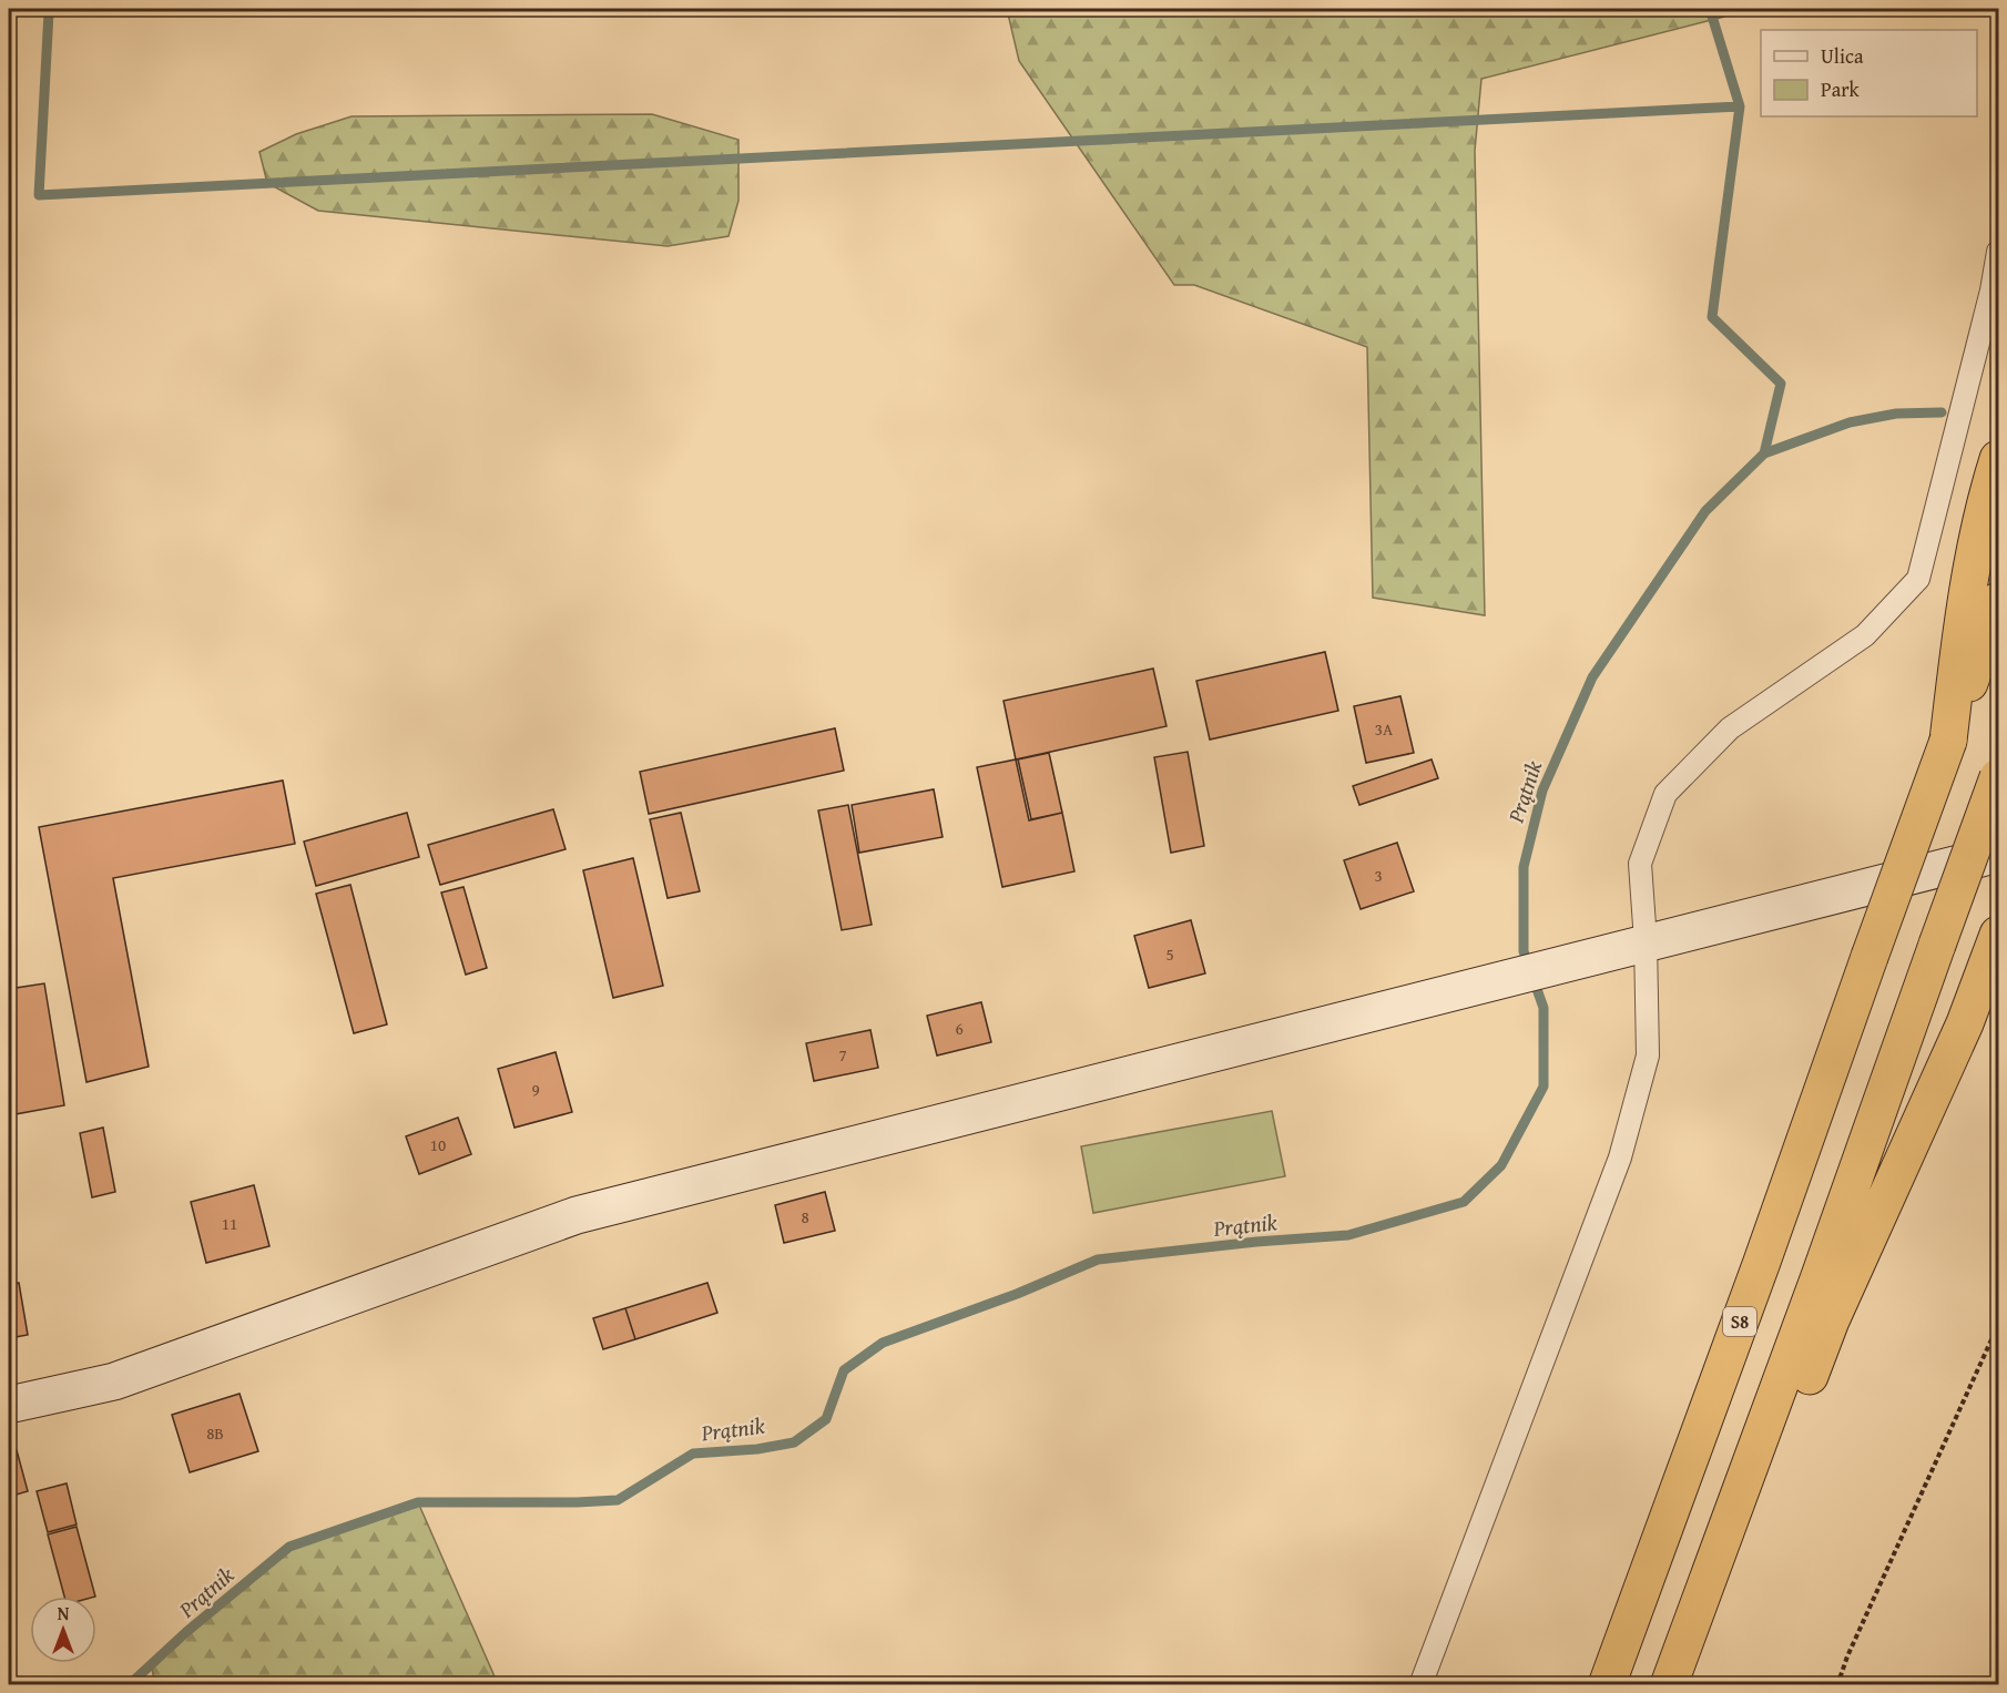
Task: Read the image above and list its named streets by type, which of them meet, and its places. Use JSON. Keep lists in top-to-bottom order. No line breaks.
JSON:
{"streets":{"highway":["S8"]},"water":["Prątnik"],"house_numbers":["3A","3","5","6","7","9","10","8","11","8B"],"legend":["Ulica","Park"],"north":"top"}
